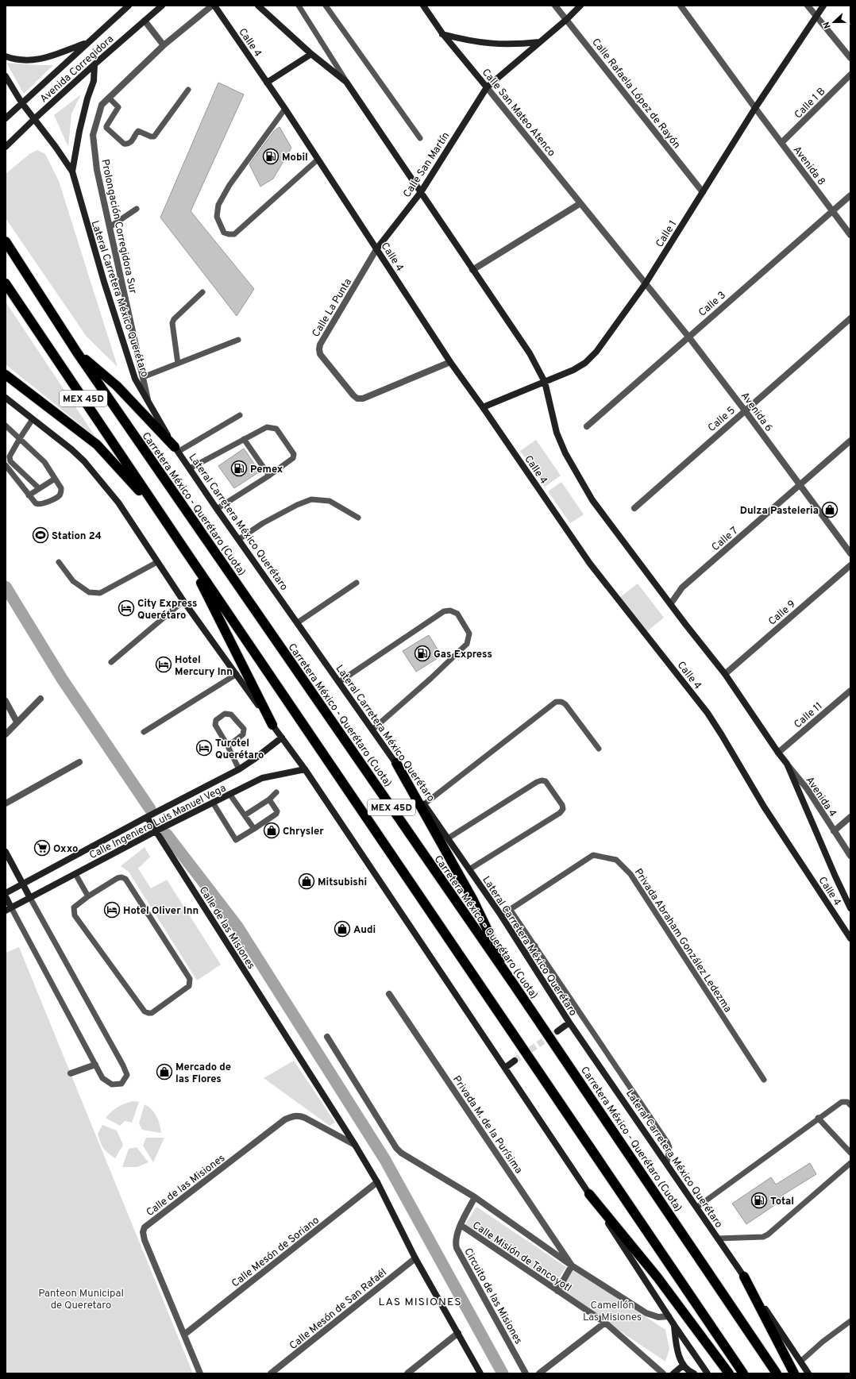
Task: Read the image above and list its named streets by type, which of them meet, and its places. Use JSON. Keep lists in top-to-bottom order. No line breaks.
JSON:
{"streets":{"highway":["MEX 45D","Carretera México - Querétaro (Cuota)"],"main road":["Calle 4","Avenida Corregidora","Calle San Mateo Atenco","Calle San Martín","Calle 1","Lateral Carretera México Querétaro","Calle Ingeniero Luis Manuel Vega","Calle de las Misiones"],"street":["Calle Rafaela López de Rayón","Calle 1 B","Avenida 8","Prolongación Corregidora Sur","Calle 3","Calle La Punta","Avenida 6","Calle 5","Calle 7","Calle 9","Calle 11","Avenida 4","Privada M. de la Purísima","Calle Mesón de Soriano","Calle Misión de Tancoyotl","Circuito de las Misiones","Calle Mesón de San Rafaél"],"lane":["Privada Abraham González Ledezma"]},"crossings":[["Calle 4","Calle San Martín"],["Calle 4","Calle 1"],["Calle 4","Calle La Punta"],["Calle 4","Calle 7"],["Calle 4","Calle 9"],["Calle 4","Calle 11"],["Calle 4","Avenida 4"],["Avenida Corregidora","Lateral Carretera México Querétaro"],["Calle Rafaela López de Rayón","Calle San Martín"],["Calle Rafaela López de Rayón","Calle 1"],["Calle 1 B","Avenida 8"],["Calle San Mateo Atenco","Calle San Martín"],["Calle San Mateo Atenco","Calle 1"],["Calle San Mateo Atenco","Avenida 6"],["Calle San Martín","Calle La Punta"],["Avenida 8","Calle 1"],["Avenida 8","Calle 3"],["Prolongación Corregidora Sur","Lateral Carretera México Querétaro"],["Calle 1","Avenida 6"],["Lateral Carretera México Querétaro","Privada Abraham González Ledezma"],["Calle 3","Avenida 6"],["Avenida 6","Calle 5"],["Avenida 6","Calle 7"],["Calle Ingeniero Luis Manuel Vega","Calle de las Misiones"],["Calle de las Misiones","Calle Mesón de Soriano"],["Calle de las Misiones","Calle Mesón de San Rafaél"],["Calle Misión de Tancoyotl","Circuito de las Misiones"]],"districts":["LAS MISIONES"],"parks":["Panteon Municipal de Queretaro","Camellón Las Misiones"],"places":{"fuel station":["Mobil","Pemex","Gas Express","Total"],"shop":["Dulza Pasteleria","Chrysler","Mitsubishi","Audi","Mercado de las Flores"],"sports":["Station 24"],"hotel":["City Express Querétaro","Hotel Mercury Inn","Turotel Querétaro","Hotel Oliver Inn"],"supermarket":["Oxxo"]},"north":"left"}
